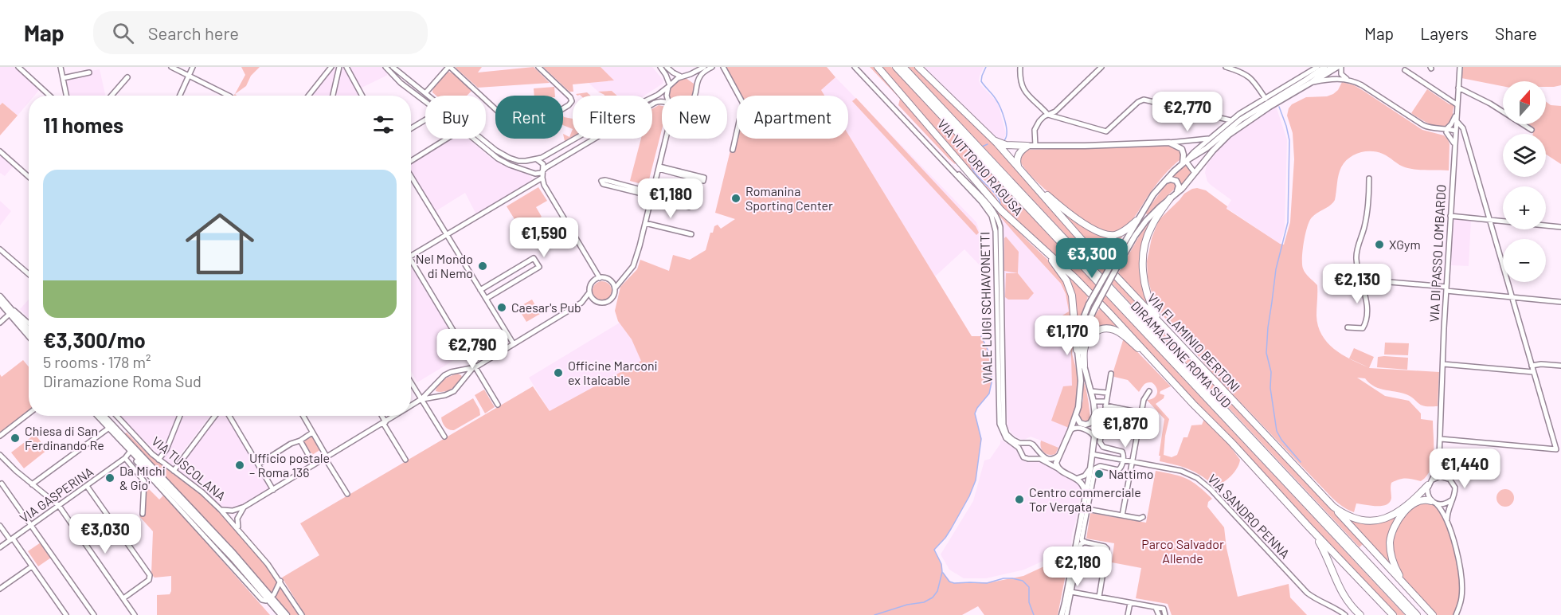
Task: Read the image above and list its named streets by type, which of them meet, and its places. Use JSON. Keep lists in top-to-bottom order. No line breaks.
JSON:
{"streets":{"highway":["VIA VITTORIO RAGUSA","VIA FLAMINIO BERTONI","DIRAMAZIONE ROMA SUD"],"main road":["VIA TUSCOLANA"],"street":["VIA DI PASSO LOMBARDO","VIALE LUIGI SCHIAVONETTI","VIA GASPERINA","VIA SANDRO PENNA"]},"crossings":[["VIALE LUIGI SCHIAVONETTI","VIA SANDRO PENNA"],["VIA TUSCOLANA","VIA GASPERINA"]],"parks":["Parco Salvador Allende"],"places":["Romanina Sporting Center","XGym","Nel Mondo di Nemo","Caesar's Pub","Officine Marconi ex Italcable","Chiesa di San Ferdinando Re","Ufficio postale – Roma 136","Nattimo","Da Michi & Gio'","Centro commerciale Tor Vergata"],"north":"top","page":{"header":"Map","search":"Search here","nav":["Map","Layers","Share"],"map_buttons":["+","−"],"price":["€2,770","€1,180","€1,590","€3,300","€2,130","€1,170","€2,790","€1,870","€1,440","€3,030","€2,180"],"chip":["Buy","Rent","Filters","New","Apartment"],"heading":"11 homes","list":[{"name":"€3,300/mo","note":"5 rooms · 178 m² · Diramazione Roma Sud"}]}}
